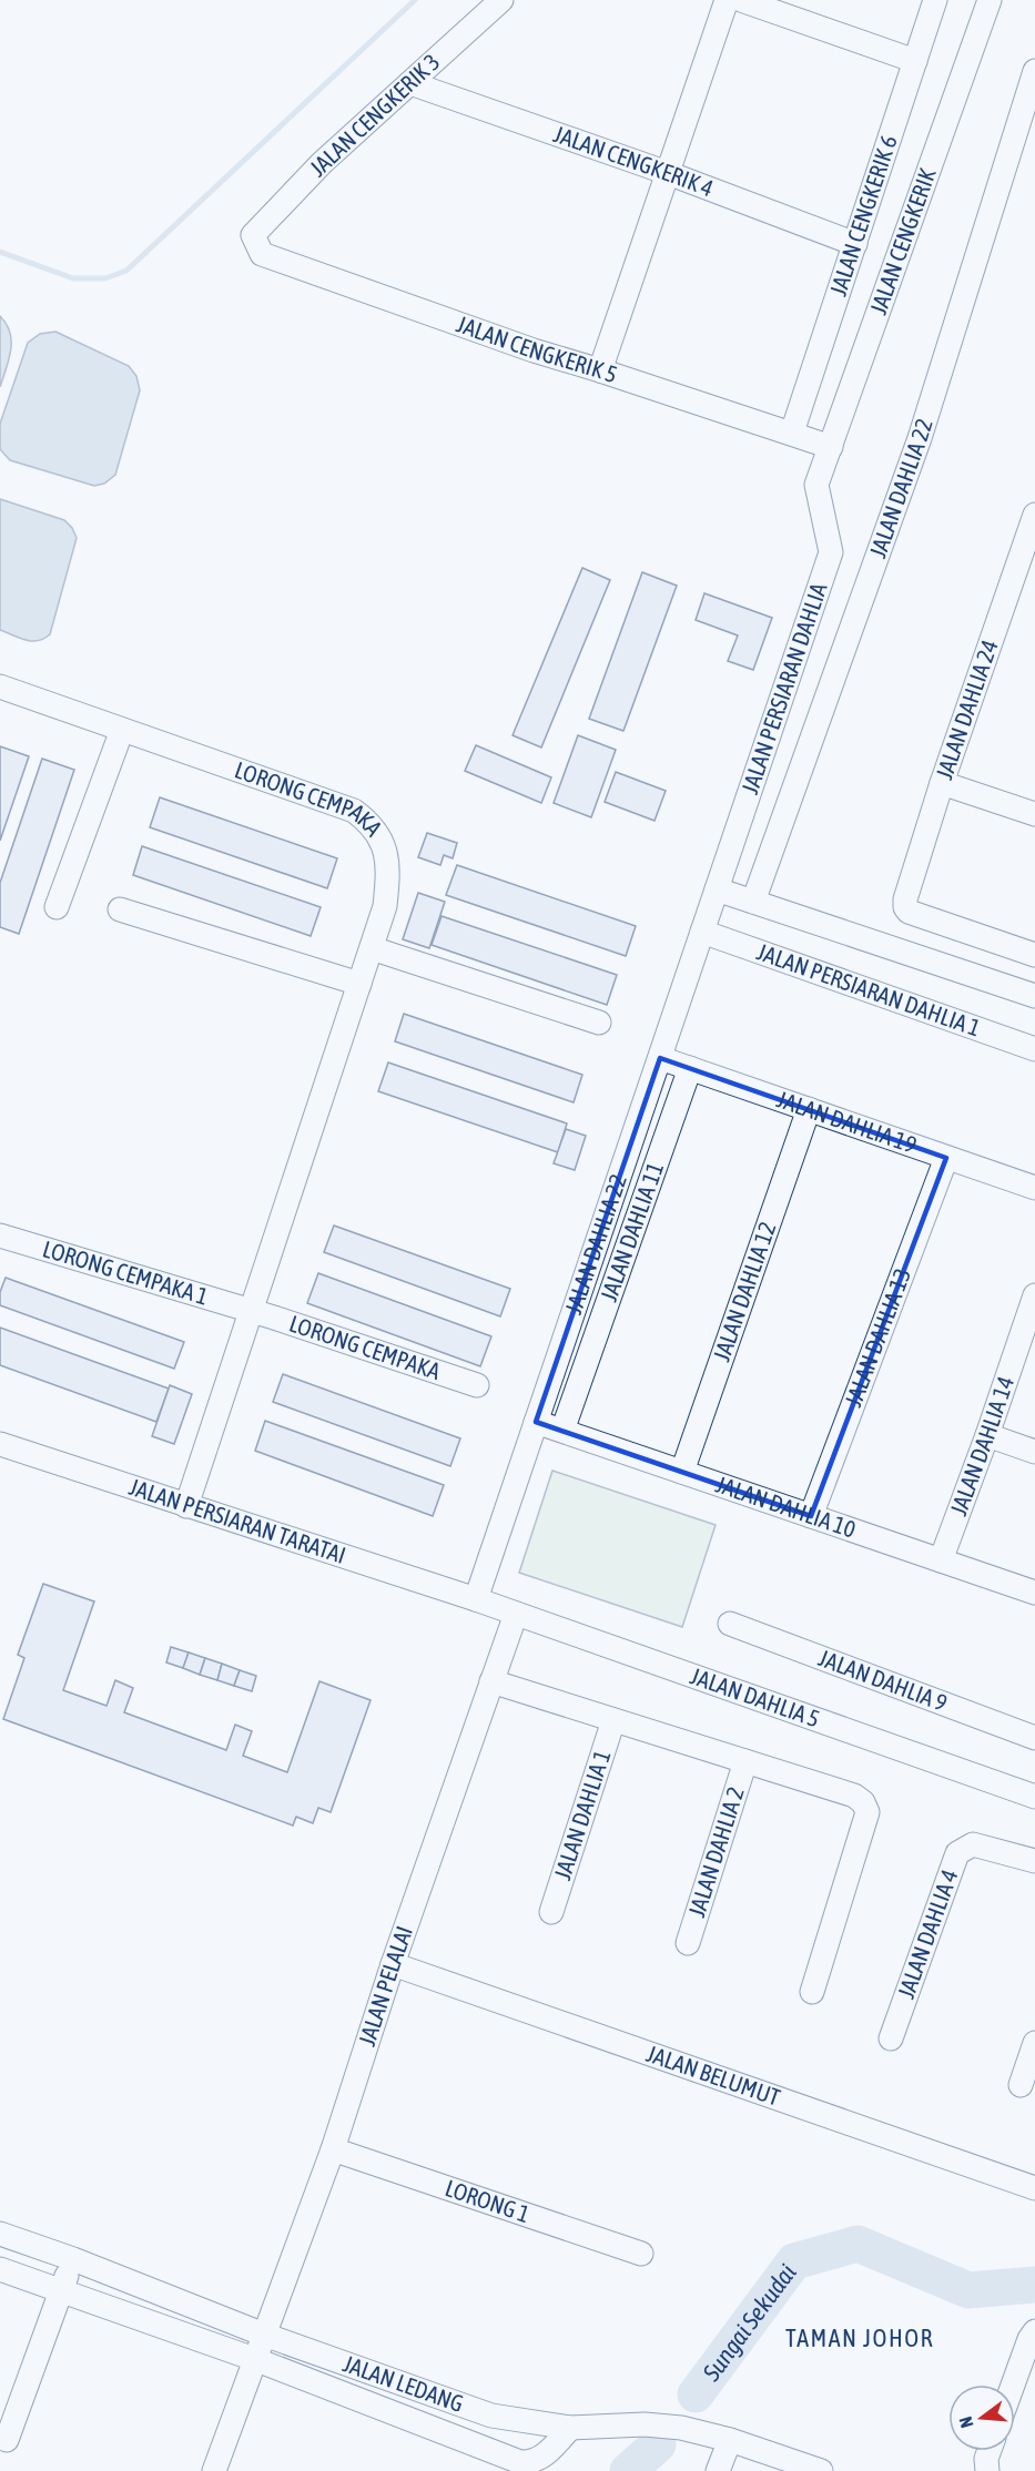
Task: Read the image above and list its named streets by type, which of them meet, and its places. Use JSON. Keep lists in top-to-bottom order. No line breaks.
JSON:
{"streets":{"street":["JALAN CENGKERIK 3","JALAN CENGKERIK 4","JALAN CENGKERIK 6","JALAN CENGKERIK","JALAN CENGKERIK 5","JALAN DAHLIA 22","JALAN PERSIARAN DAHLIA","JALAN DAHLIA 24","LORONG CEMPAKA","JALAN PERSIARAN DAHLIA 1","JALAN DAHLIA 19","JALAN DAHLIA 11","LORONG CEMPAKA 1","JALAN DAHLIA 12","JALAN DAHLIA 13","JALAN DAHLIA 14","JALAN DAHLIA 10","JALAN PERSIARAN TARATAI","JALAN DAHLIA 9","JALAN DAHLIA 5","JALAN DAHLIA 1","JALAN DAHLIA 2","JALAN DAHLIA 4","JALAN PELALAI","JALAN BELUMUT","LORONG 1","JALAN LEDANG"]},"crossings":[["JALAN CENGKERIK 3","JALAN CENGKERIK 4"],["JALAN CENGKERIK 3","JALAN CENGKERIK 5"],["JALAN CENGKERIK 4","JALAN CENGKERIK 6"],["JALAN CENGKERIK 6","JALAN CENGKERIK 5"],["JALAN CENGKERIK","JALAN CENGKERIK 5"],["JALAN CENGKERIK","JALAN PERSIARAN DAHLIA"],["JALAN DAHLIA 22","JALAN PERSIARAN DAHLIA"],["JALAN DAHLIA 22","JALAN PERSIARAN DAHLIA 1"],["JALAN DAHLIA 22","JALAN DAHLIA 19"],["JALAN DAHLIA 22","JALAN DAHLIA 10"],["JALAN DAHLIA 22","JALAN PERSIARAN TARATAI"],["JALAN DAHLIA 22","JALAN DAHLIA 5"],["JALAN PERSIARAN DAHLIA","JALAN PERSIARAN DAHLIA 1"],["LORONG CEMPAKA","LORONG CEMPAKA 1"],["LORONG CEMPAKA","JALAN PERSIARAN TARATAI"],["JALAN DAHLIA 19","JALAN DAHLIA 11"],["JALAN DAHLIA 19","JALAN DAHLIA 12"],["JALAN DAHLIA 19","JALAN DAHLIA 13"],["JALAN DAHLIA 11","JALAN DAHLIA 10"],["JALAN DAHLIA 12","JALAN DAHLIA 10"],["JALAN DAHLIA 13","JALAN DAHLIA 10"],["JALAN DAHLIA 14","JALAN DAHLIA 10"],["JALAN PERSIARAN TARATAI","JALAN DAHLIA 5"],["JALAN DAHLIA 5","JALAN PELALAI"],["JALAN PELALAI","JALAN BELUMUT"],["JALAN PELALAI","LORONG 1"],["JALAN PELALAI","JALAN LEDANG"]],"districts":["TAMAN JOHOR"],"water":["Sungai Sekudai"],"north":"left"}
